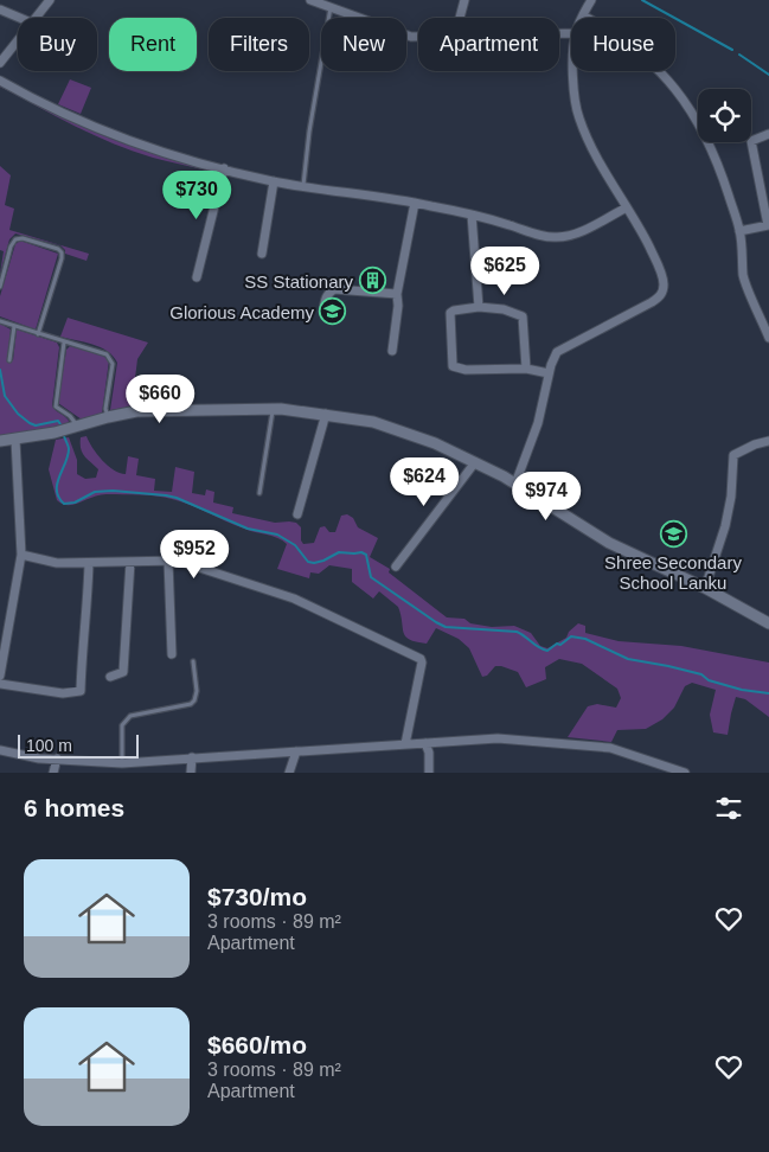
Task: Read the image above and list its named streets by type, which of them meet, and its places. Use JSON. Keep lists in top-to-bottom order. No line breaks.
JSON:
{"places":{"building":["SS Stationary"],"school or university":["Glorious Academy","Shree Secondary School Lanku"]},"scale_bar":"100 m","page":{"chip":["Buy","Rent","Filters","New","Apartment","House"],"price":["$730","$625","$660","$624","$974","$952"],"scale":"100 m","heading":"6 homes","list":[{"name":"$730/mo","note":"3 rooms · 89 m² · Apartment"},{"name":"$660/mo","note":"3 rooms · 89 m² · Apartment"}]}}
